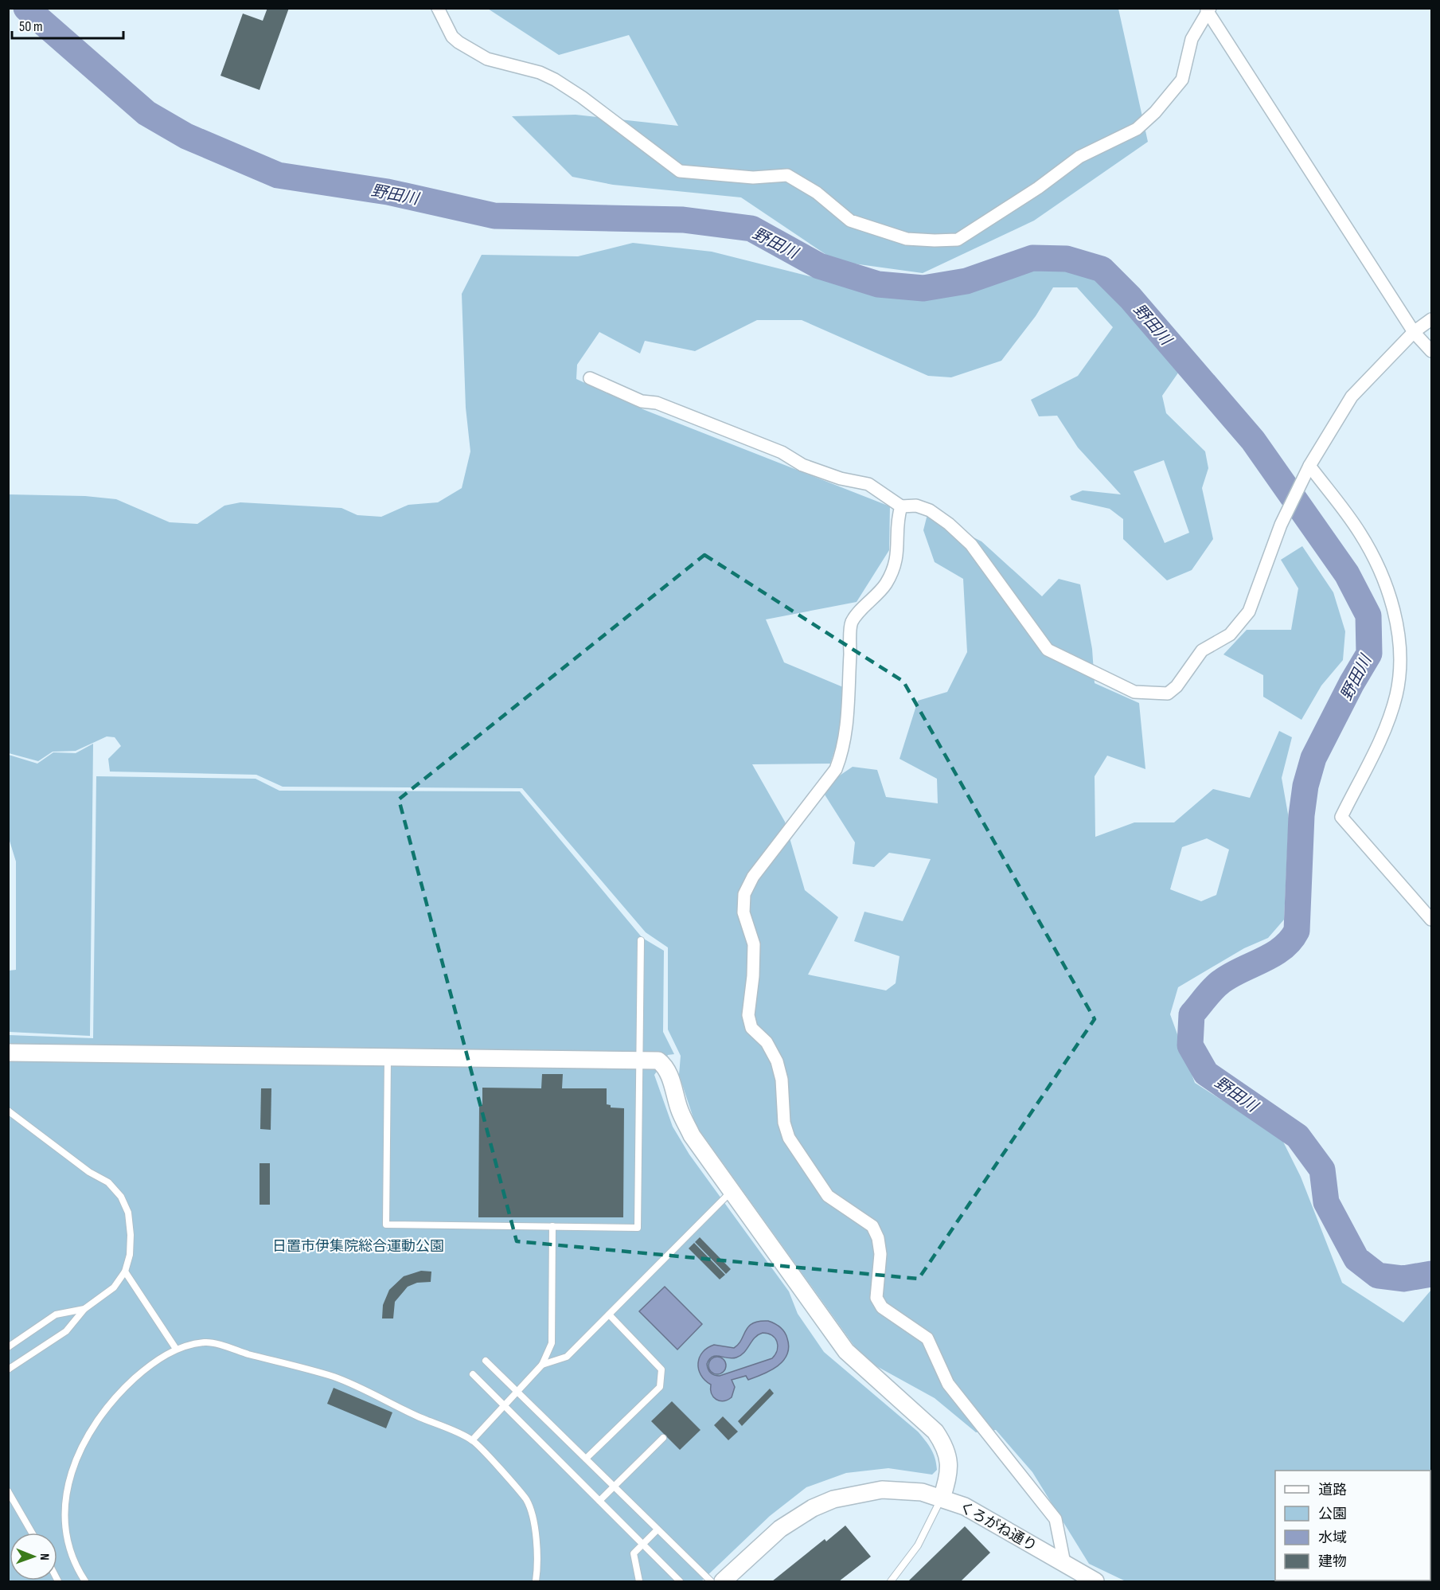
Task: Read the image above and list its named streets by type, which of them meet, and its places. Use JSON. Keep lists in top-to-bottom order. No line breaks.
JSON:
{"streets":{"street":["くろがね通り"]},"water":["野田川"],"parks":["日置市伊集院総合運動公園"],"legend":["道路","公園","水域","建物"],"scale_bar":"50 m","north":"right"}
